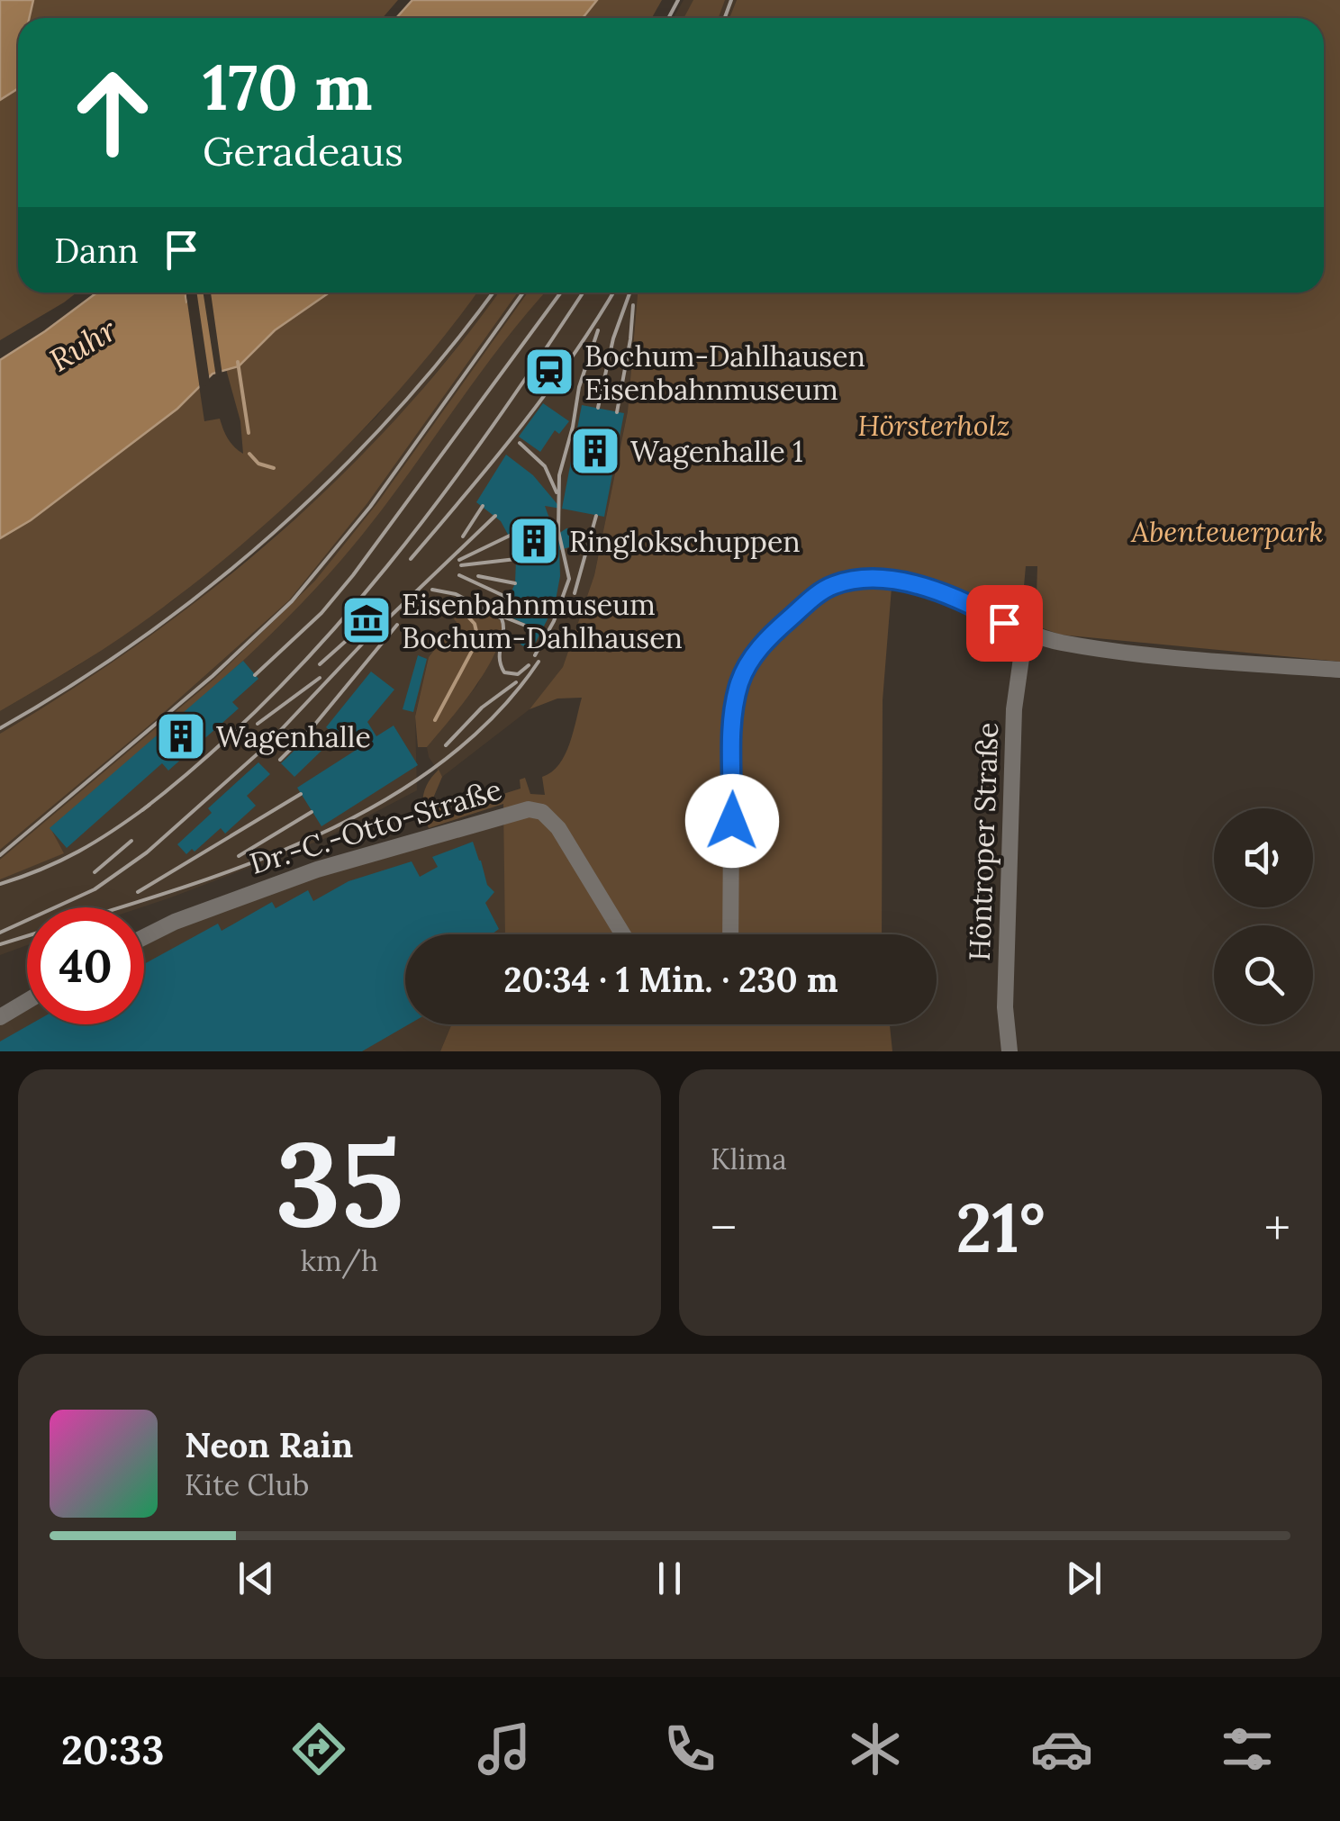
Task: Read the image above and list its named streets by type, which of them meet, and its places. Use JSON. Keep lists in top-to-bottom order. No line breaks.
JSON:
{"streets":{"street":["Dr.-C.-Otto-Straße","Höntroper Straße"]},"water":["Ruhr"],"parks":["Hörsterholz","Abenteuerpark"],"places":{"station":["Bochum-Dahlhausen Eisenbahnmuseum"],"building":["Wagenhalle 1","Ringlokschuppen","Wagenhalle"],"museum":["Eisenbahnmuseum Bochum-Dahlhausen"]},"page":{"turn":["170 m","Geradeaus"],"then":"Dann","limit":"40","trip":"20:34 · 1 Min. · 230 m","tile":[["35","km/h"],"Klima"],"heat":["−","21°","+"],"song":["Neon Rain","Kite Club"],"tabs":"20:33"}}
